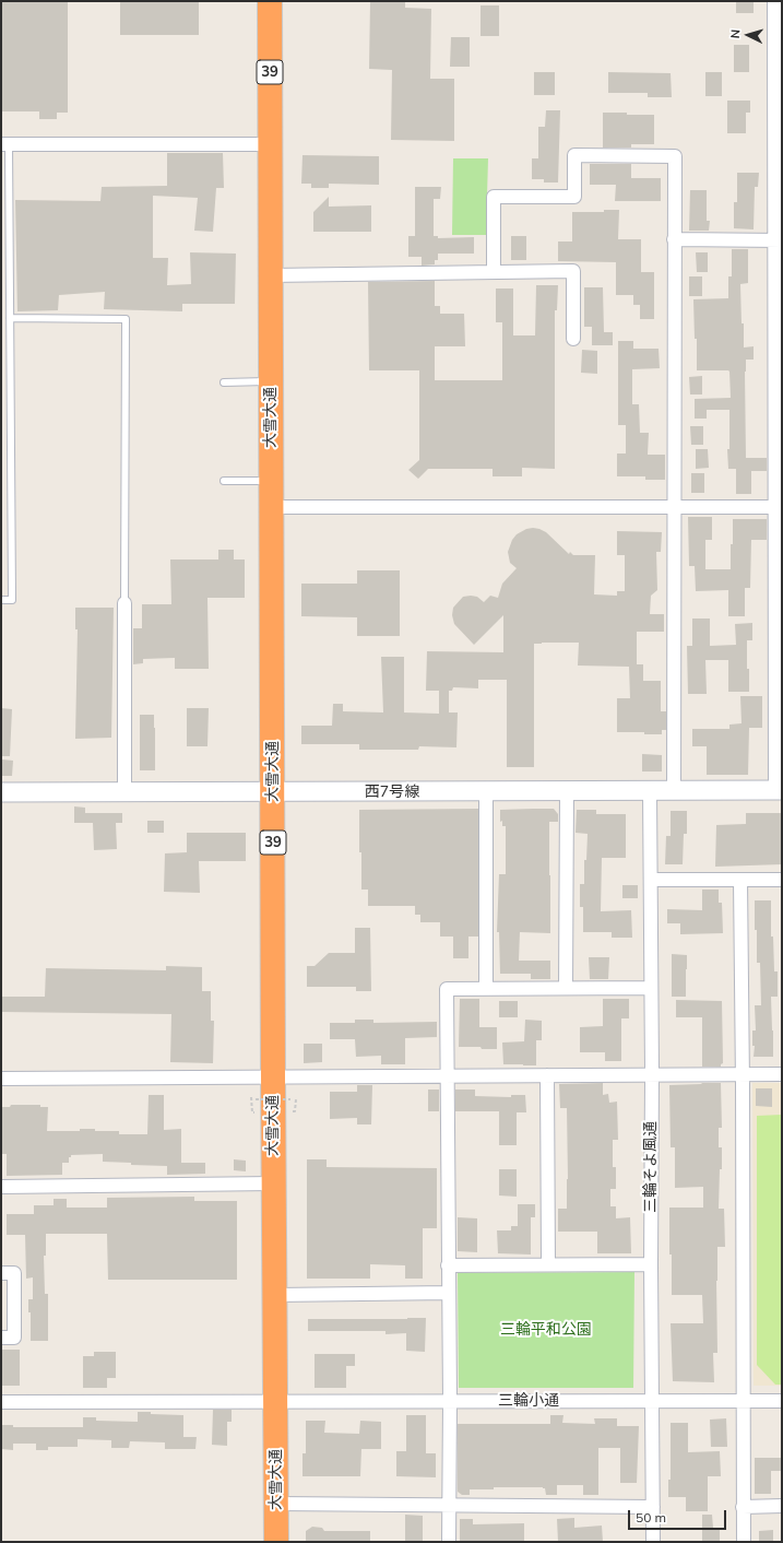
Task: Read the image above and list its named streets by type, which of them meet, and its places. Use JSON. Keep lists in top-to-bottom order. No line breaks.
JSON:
{"streets":{"highway":["39","大雪大通"],"street":["西7号線","三輪そよ風通","三輪小通"]},"crossings":[["大雪大通","西7号線"],["大雪大通","三輪小通"],["西7号線","三輪そよ風通"],["三輪そよ風通","三輪小通"]],"parks":["三輪平和公園"],"scale_bar":"50 m","north":"left"}
